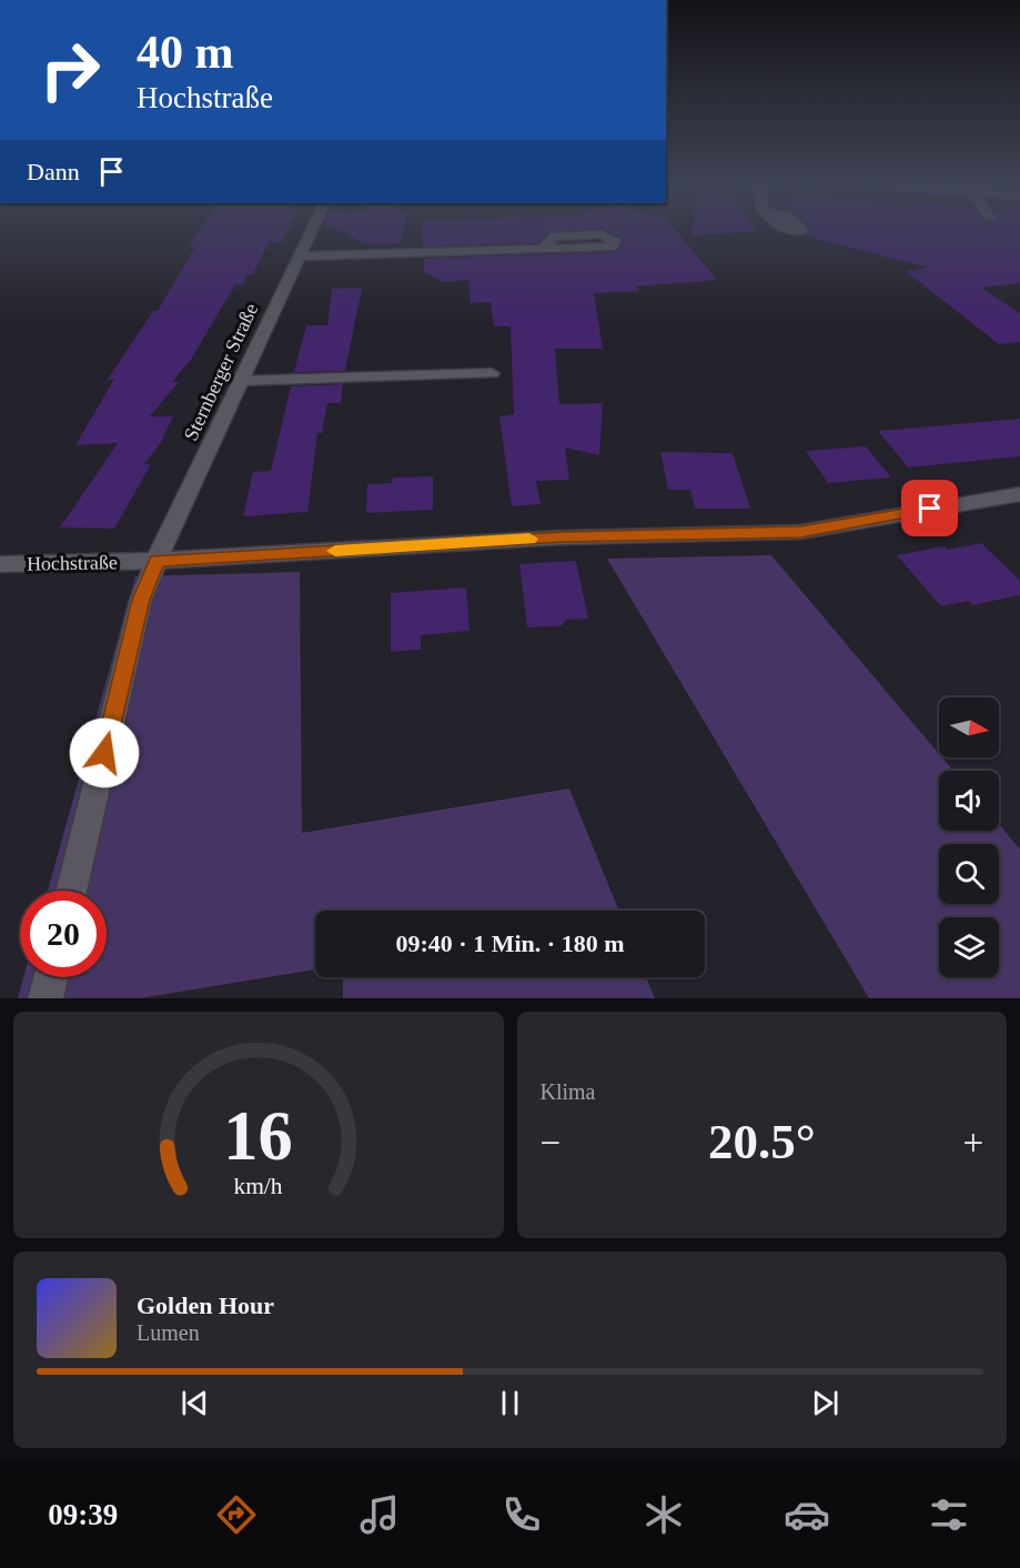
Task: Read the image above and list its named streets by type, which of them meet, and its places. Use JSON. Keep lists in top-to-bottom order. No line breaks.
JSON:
{"streets":{"street":["Sternberger Straße","Hochstraße"]},"crossings":[["Sternberger Straße","Hochstraße"]],"north":"right","page":{"turn":["40 m","Hochstraße"],"then":"Dann","limit":"20","trip":"09:40 · 1 Min. · 180 m","tile":"Klima","heat":["−","20.5°","+"],"song":["Golden Hour","Lumen"],"tabs":"09:39","gauge":["16","km/h"]}}
